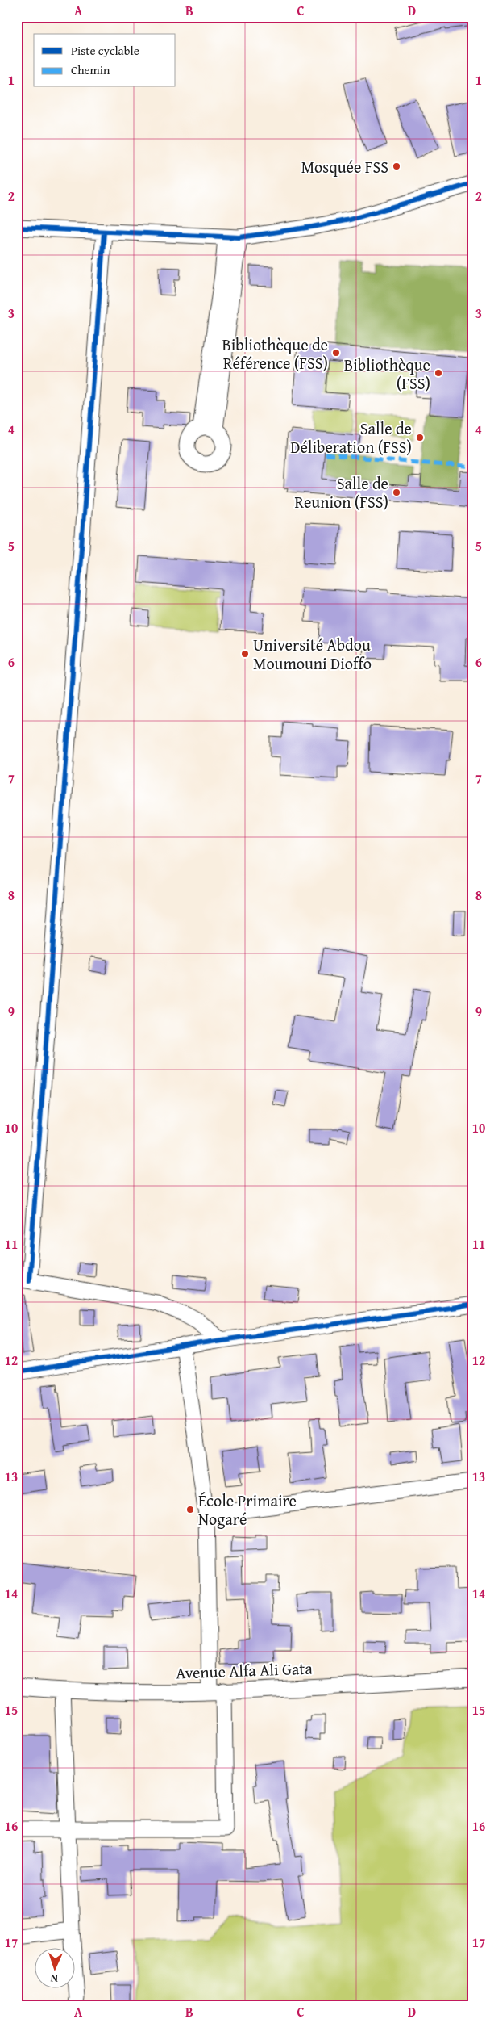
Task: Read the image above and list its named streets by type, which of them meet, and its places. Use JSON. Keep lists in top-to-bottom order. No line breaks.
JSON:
{"streets":{"street":["Avenue Alfa Ali Gata"]},"places":["Mosquée FSS","Bibliothèque de Référence (FSS)","Bibliothèque (FSS)","Salle de Déliberation (FSS)","Salle de Reunion (FSS)","Université Abdou Moumouni Dioffo","École Primaire Nogaré"],"legend":["Piste cyclable","Chemin"],"north":"bottom","grid":{"columns":["A","B","C","D"],"rows":["1","2","3","4","5","6","7","8","9","10","11","12","13","14","15","16","17"]}}
